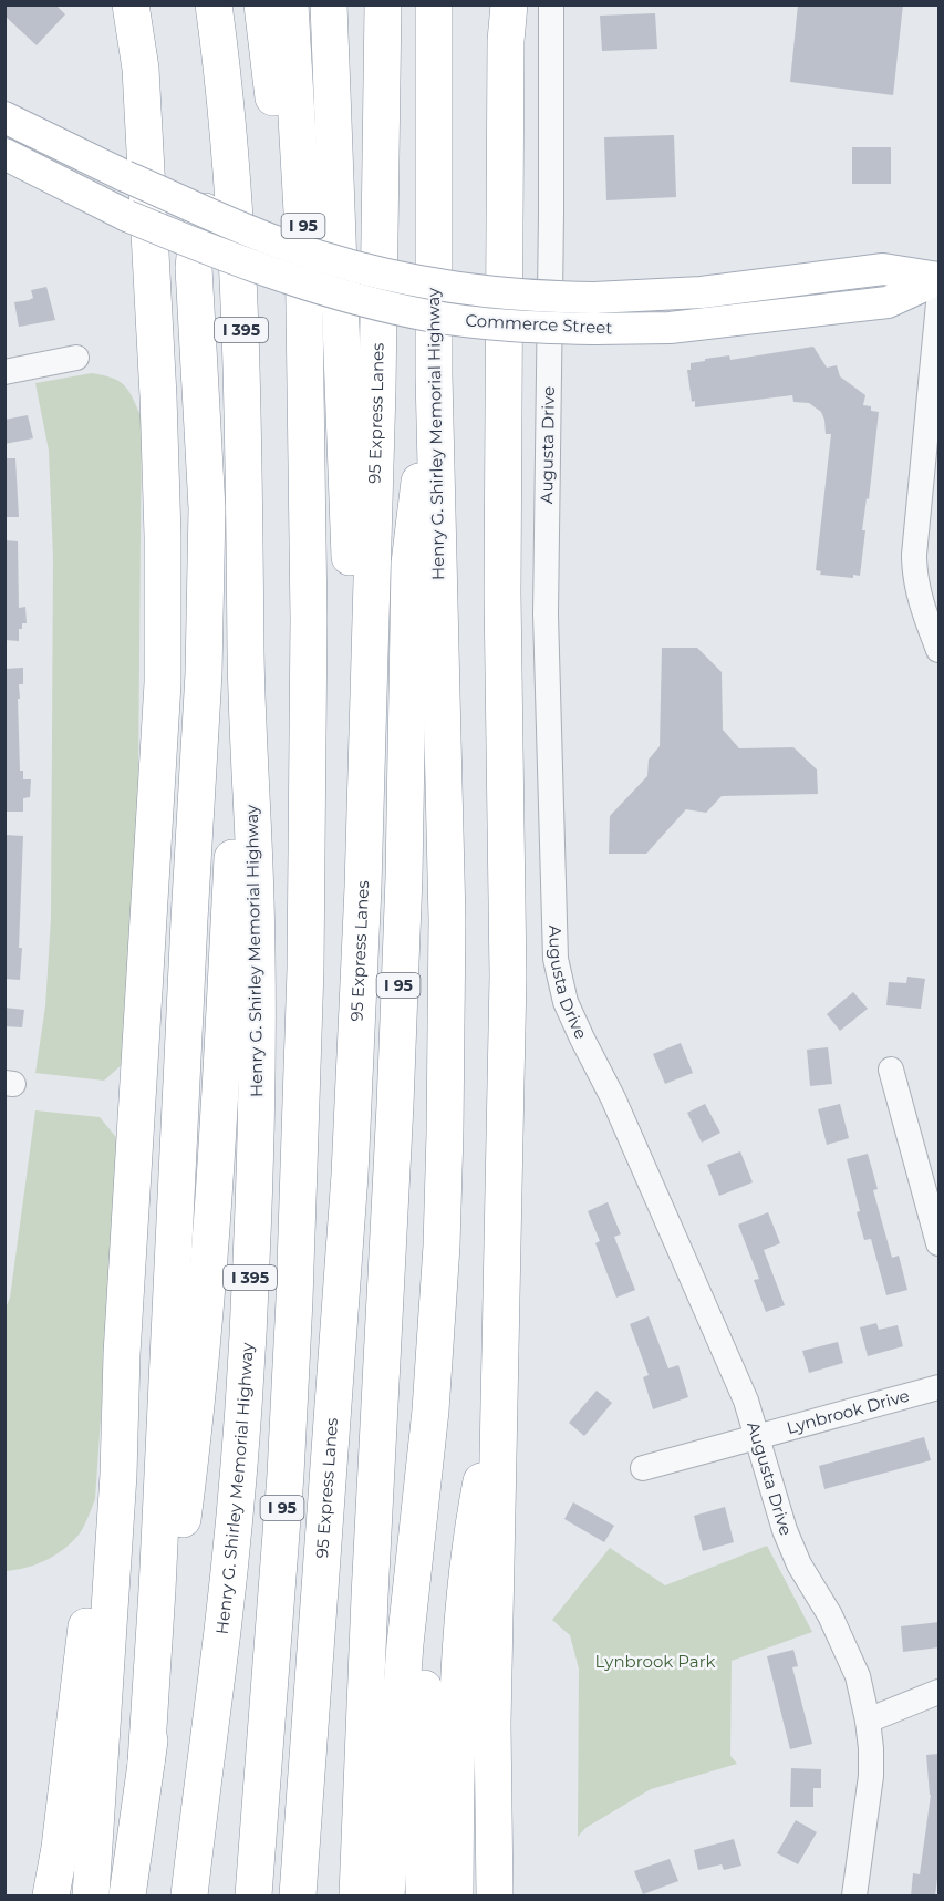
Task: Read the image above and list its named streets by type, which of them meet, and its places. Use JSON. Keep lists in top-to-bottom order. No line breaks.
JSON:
{"streets":{"highway":["I 95","I 395","95 Express Lanes","Henry G. Shirley Memorial Highway"],"main road":["Commerce Street"],"street":["Augusta Drive","Lynbrook Drive"]},"crossings":[["I 95","Henry G. Shirley Memorial Highway"],["Augusta Drive","Lynbrook Drive"]],"parks":["Lynbrook Park"]}
